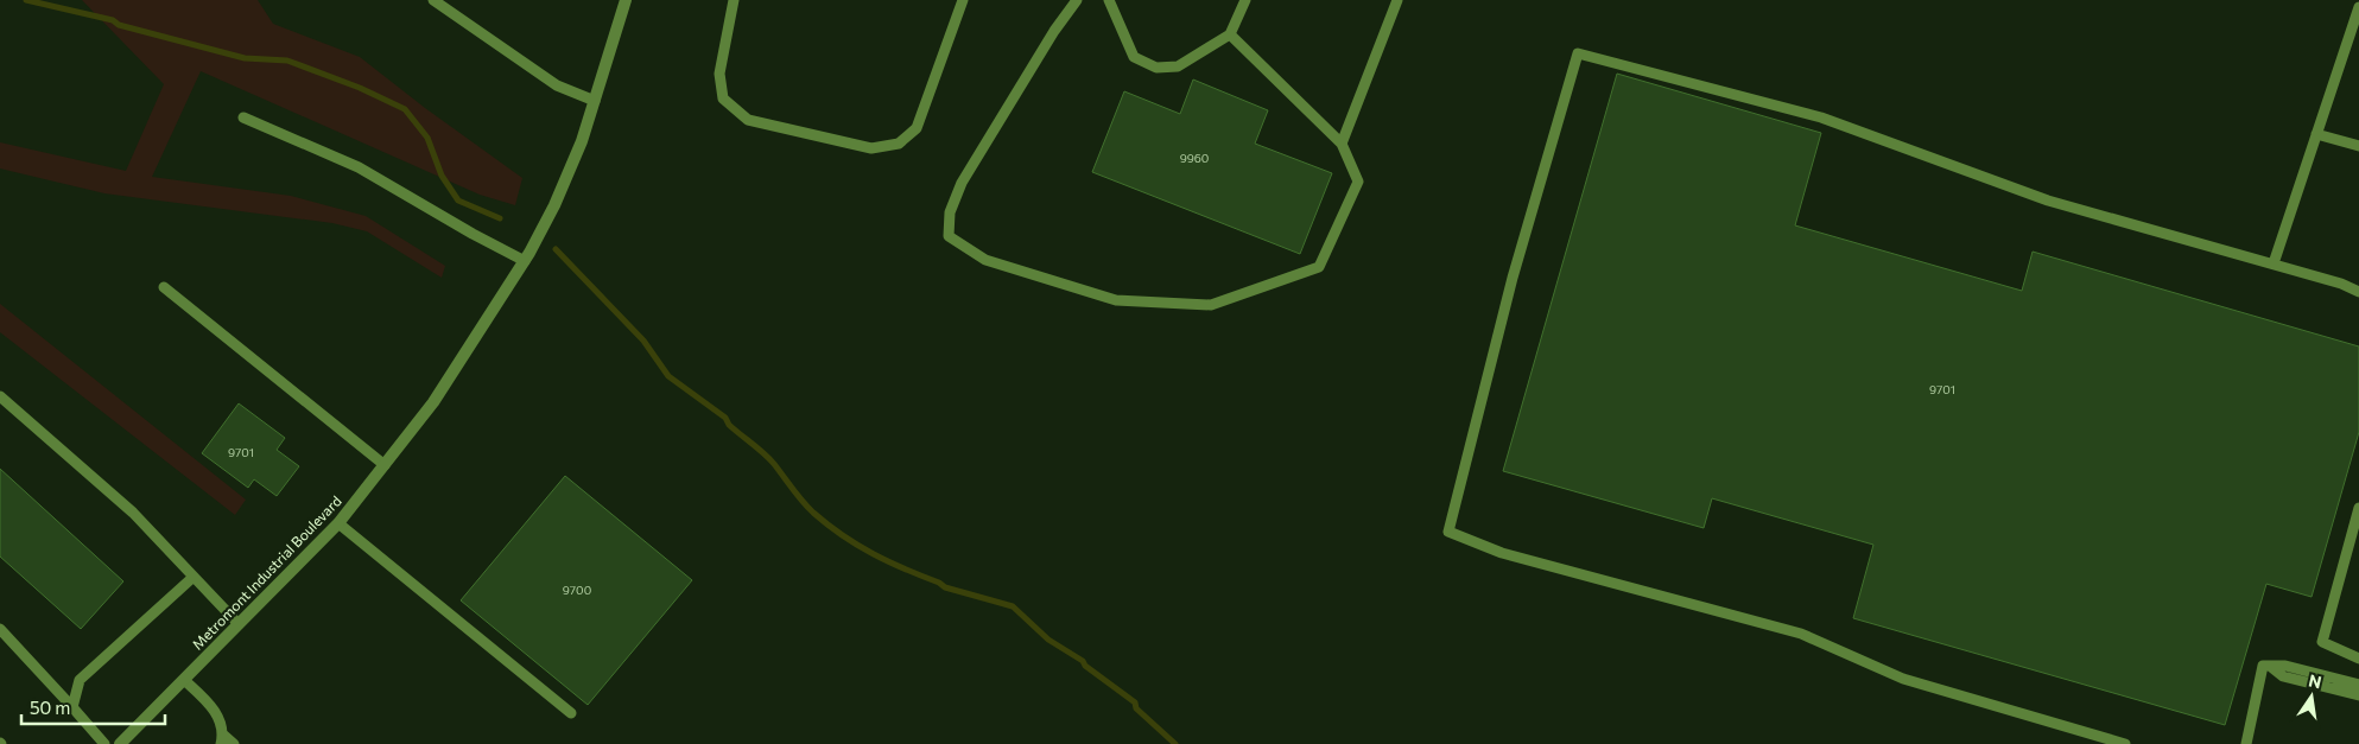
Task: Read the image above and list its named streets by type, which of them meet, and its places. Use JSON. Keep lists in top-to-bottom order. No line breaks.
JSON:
{"streets":{"street":["Metromont Industrial Boulevard"]},"house_numbers":["9960","9701","9701","9700"],"scale_bar":"50 m","north":"top"}
